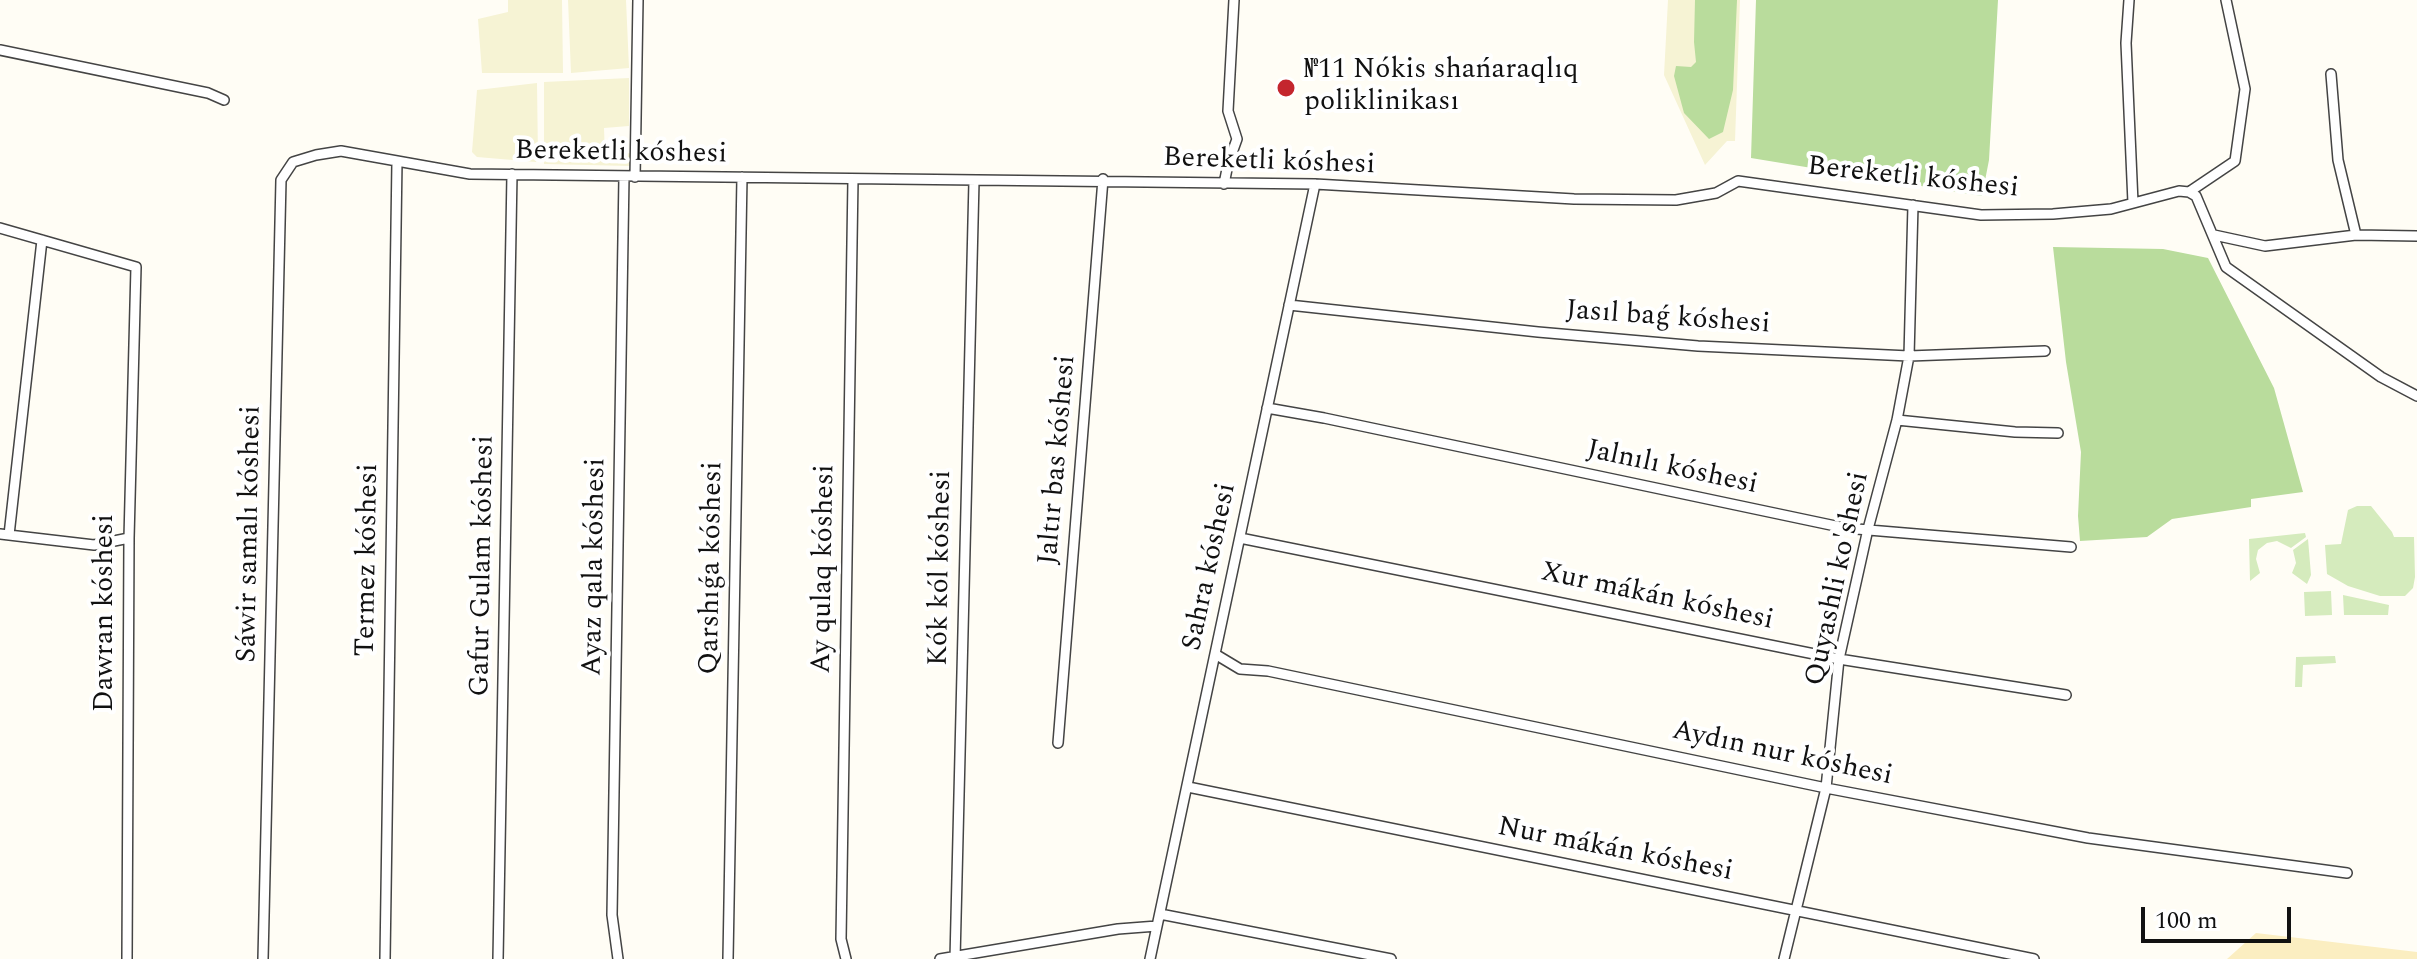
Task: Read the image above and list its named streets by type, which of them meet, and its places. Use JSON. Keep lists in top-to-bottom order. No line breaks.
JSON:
{"streets":{"street":["Bereketli kóshesi","Jasıl baǵ kóshesi","Jaltır bas kóshesi","Jalnılı kóshesi","Sáwir samalı kóshesi","Termez kóshesi","Gafur Gulam kóshesi","Ayaz qala kóshesi","Sahra kóshesi","Qarshıǵa kóshesi","Kók kól kóshesi","Ay qulaq kóshesi","Quyashli ko'shesi","Xur mákán kóshesi","Dawran kóshesi","Aydın nur kóshesi","Nur mákán kóshesi"]},"crossings":[["Bereketli kóshesi","Jaltır bas kóshesi"],["Bereketli kóshesi","Sáwir samalı kóshesi"],["Bereketli kóshesi","Termez kóshesi"],["Bereketli kóshesi","Gafur Gulam kóshesi"],["Bereketli kóshesi","Ayaz qala kóshesi"],["Bereketli kóshesi","Sahra kóshesi"],["Bereketli kóshesi","Qarshıǵa kóshesi"],["Bereketli kóshesi","Kók kól kóshesi"],["Bereketli kóshesi","Ay qulaq kóshesi"],["Bereketli kóshesi","Quyashli ko'shesi"],["Jasıl baǵ kóshesi","Sahra kóshesi"],["Jasıl baǵ kóshesi","Quyashli ko'shesi"],["Jalnılı kóshesi","Sahra kóshesi"],["Jalnılı kóshesi","Quyashli ko'shesi"],["Sahra kóshesi","Xur mákán kóshesi"],["Sahra kóshesi","Aydın nur kóshesi"],["Sahra kóshesi","Nur mákán kóshesi"],["Quyashli ko'shesi","Xur mákán kóshesi"],["Quyashli ko'shesi","Aydın nur kóshesi"],["Quyashli ko'shesi","Nur mákán kóshesi"]],"places":["№11 Nókis shańaraqlıq poliklinikası"],"scale_bar":"100 m"}
